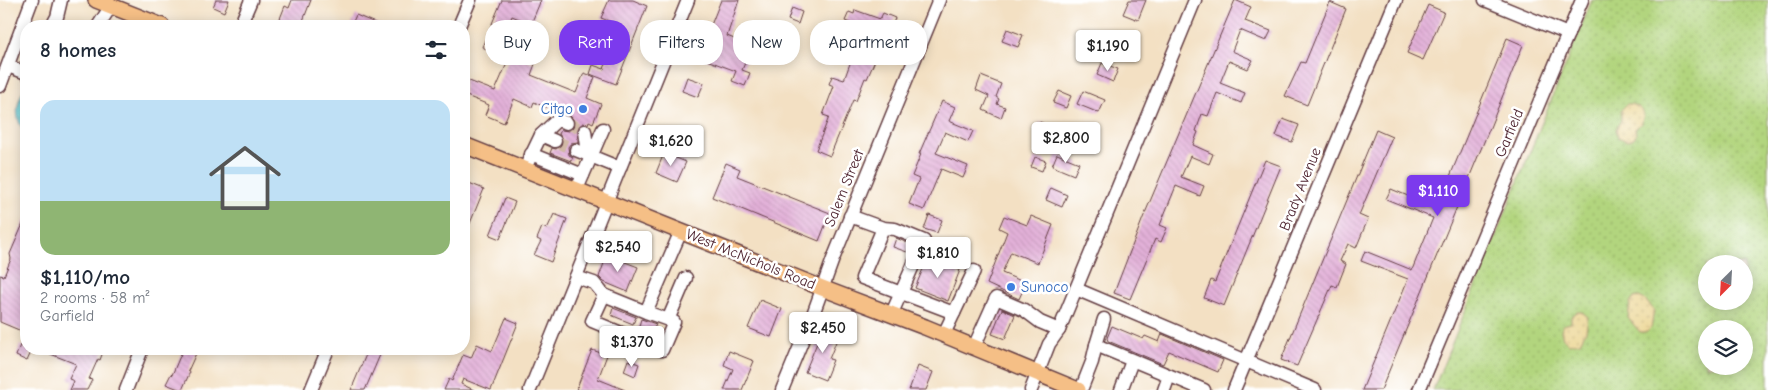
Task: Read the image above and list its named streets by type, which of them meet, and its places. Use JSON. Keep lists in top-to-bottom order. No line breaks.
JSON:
{"streets":{"main road":["West McNichols Road"],"street":["Garfield","Salem Street","Brady Avenue"]},"crossings":[["Salem Street","West McNichols Road"]],"places":["Citgo","Sunoco"],"north":"bottom left","page":{"chip":["Buy","Rent","Filters","New","Apartment"],"heading":"8 homes","price":["$1,190","$2,800","$1,620","$1,110","$2,540","$1,810","$2,450","$1,370"],"list":[{"name":"$1,110/mo","note":"2 rooms · 58 m² · Garfield"}]}}
